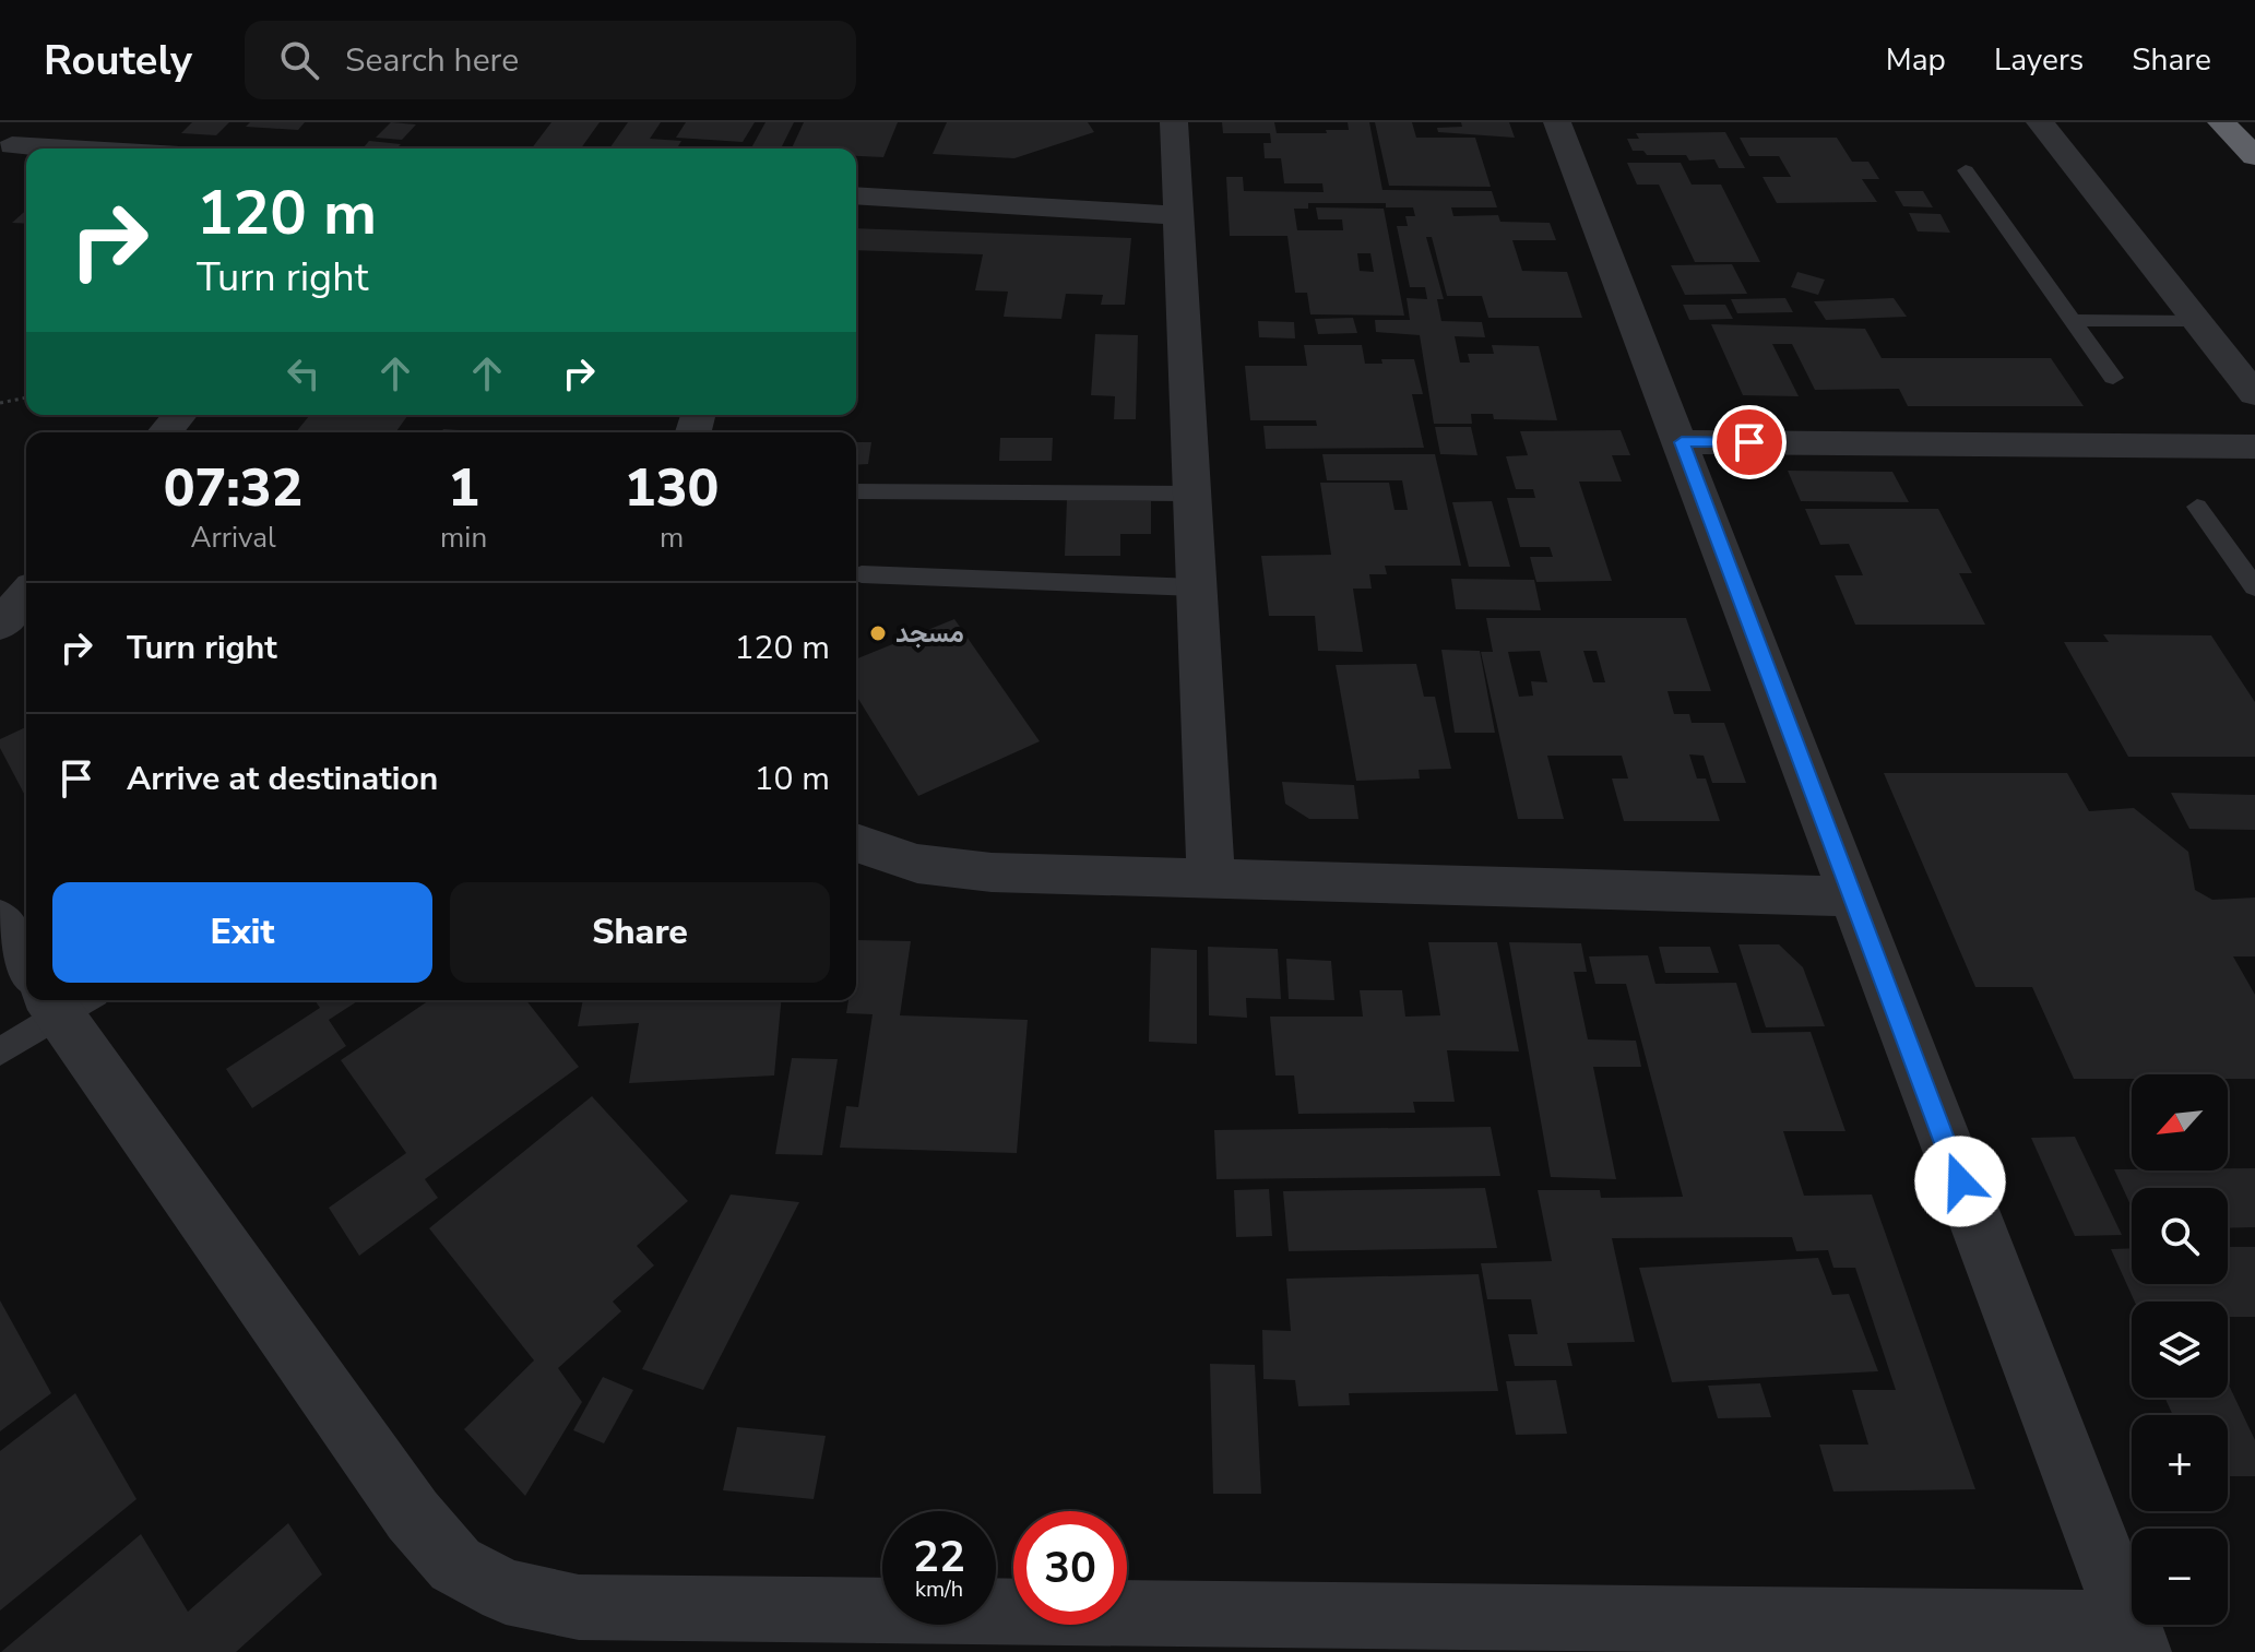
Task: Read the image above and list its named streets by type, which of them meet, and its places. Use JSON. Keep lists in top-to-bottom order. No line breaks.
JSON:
{"places":["مسجد"],"north":"bottom left","page":{"header":"Routely","search":"Search here","nav":["Map","Layers","Share"],"turn":["120 m","Turn right"],"eta":["07:32","Arrival","1","min","130","m"],"list":[{"name":"Turn right","value":"120 m"},{"name":"Arrive at destination","value":"10 m"}],"buttons":["Exit","Share"],"map_buttons":["+","−"],"speed":"22 km/h","limit":"30"}}
